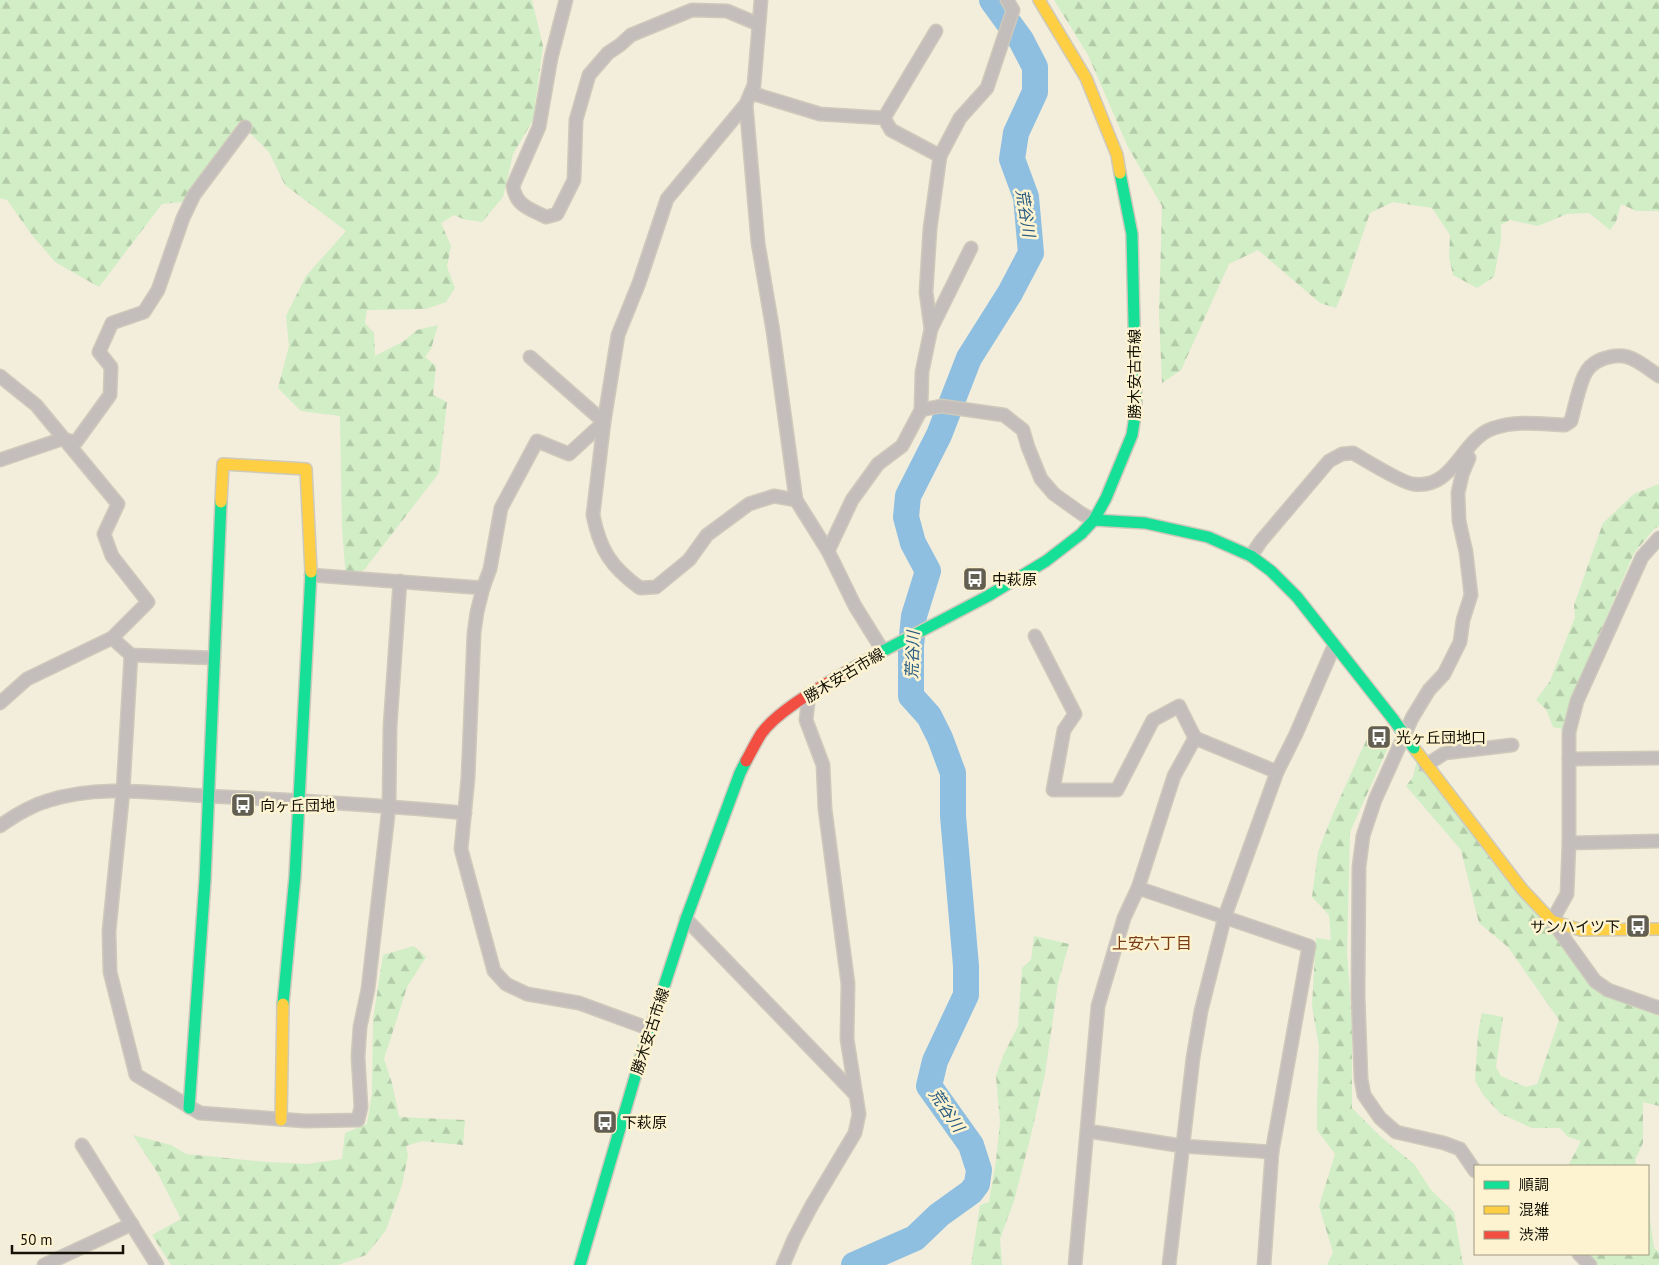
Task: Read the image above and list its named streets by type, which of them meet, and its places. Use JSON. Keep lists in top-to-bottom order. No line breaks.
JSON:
{"streets":{"street":["勝木安古市線"]},"districts":["上安六丁目"],"water":["荒谷川"],"places":{"bus stop":["中萩原","光ヶ丘団地口","向ヶ丘団地","サンハイツ下","下萩原"]},"legend":["順調","混雑","渋滞"],"scale_bar":"50 m"}
